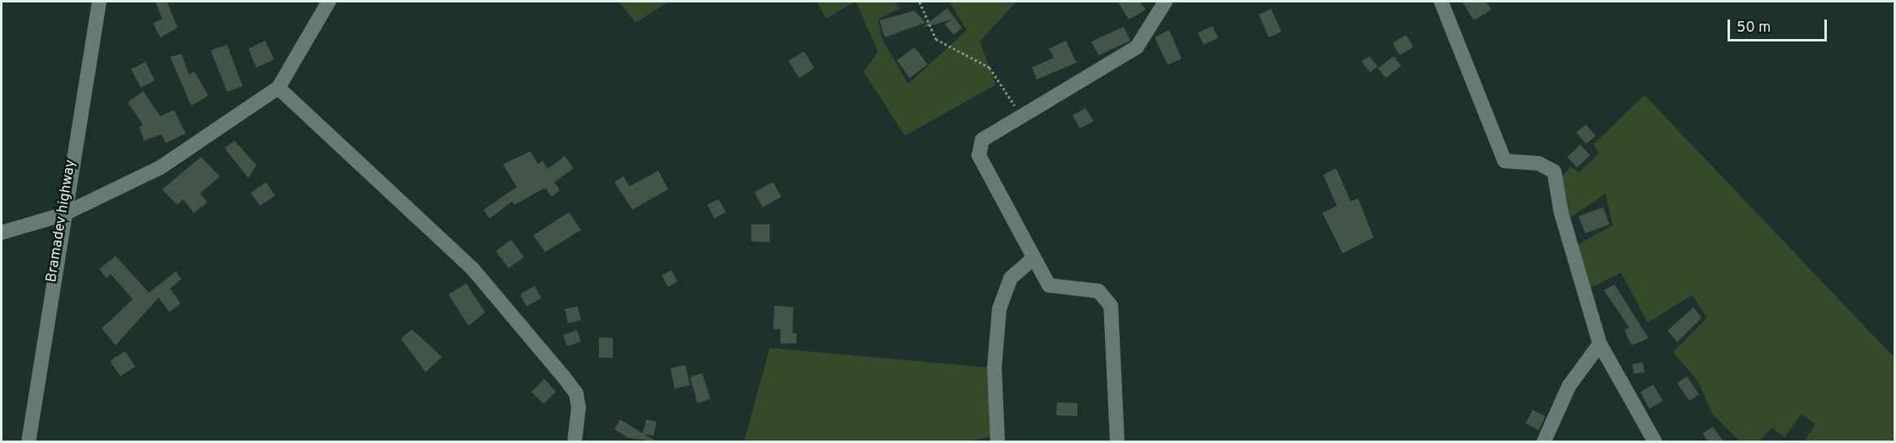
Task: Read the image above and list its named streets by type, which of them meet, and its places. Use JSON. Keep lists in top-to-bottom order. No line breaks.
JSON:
{"streets":{"street":["Bramadev highway"]},"scale_bar":"50 m"}
